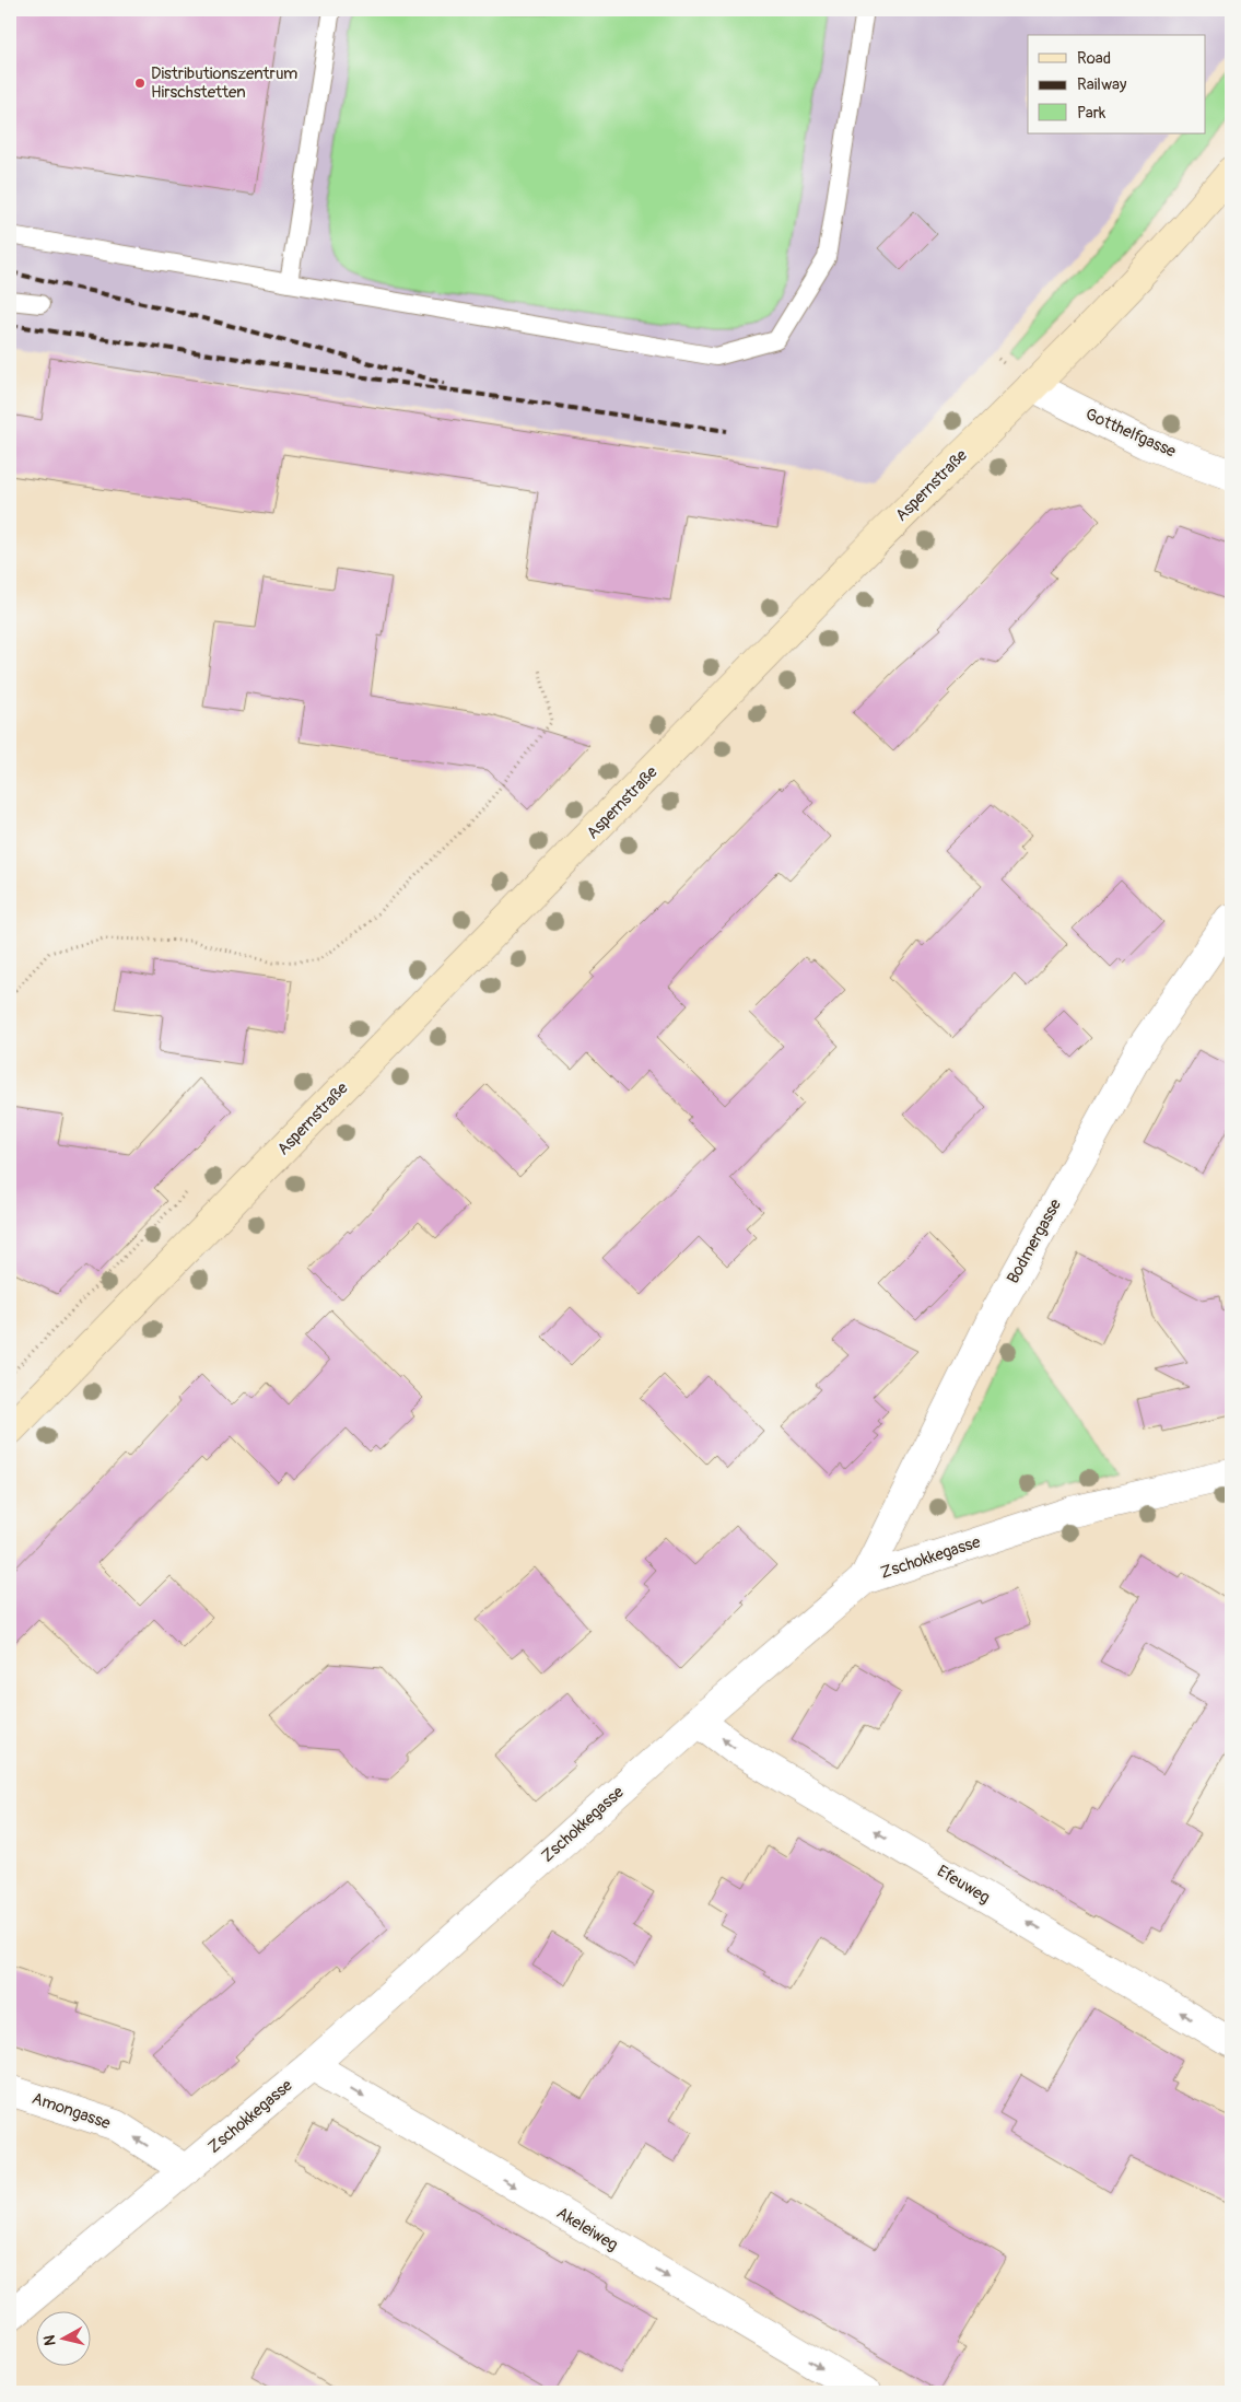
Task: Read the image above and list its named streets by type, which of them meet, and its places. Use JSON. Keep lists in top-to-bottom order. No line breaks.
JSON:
{"streets":{"main road":["Aspernstraße"],"street":["Gotthelfgasse","Bodmergasse","Zschokkegasse","Efeuweg","Amongasse","Akeleiweg"]},"crossings":[["Gotthelfgasse","Aspernstraße"],["Bodmergasse","Zschokkegasse"],["Zschokkegasse","Efeuweg"],["Zschokkegasse","Amongasse"],["Zschokkegasse","Akeleiweg"]],"one_way":["Efeuweg","Amongasse","Akeleiweg"],"places":["Distributionszentrum Hirschstetten"],"legend":["Road","Railway","Park"],"north":"left"}
